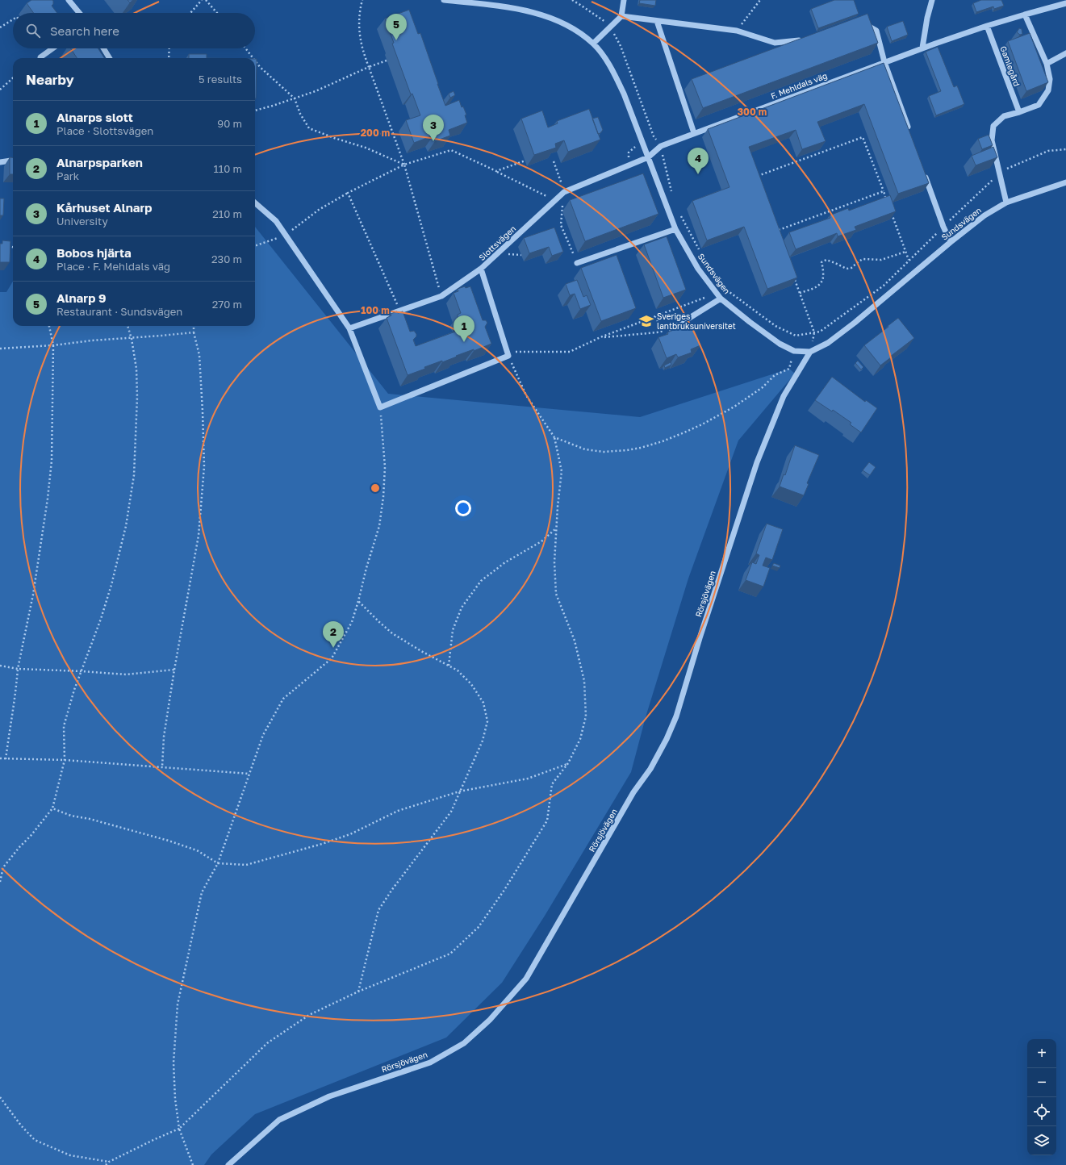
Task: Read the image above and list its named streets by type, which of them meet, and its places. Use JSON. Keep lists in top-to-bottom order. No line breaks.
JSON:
{"streets":{"street":["Gamlegård","F. Mehldals väg","Sundsvägen","Slottsvägen","Rörsjövägen"]},"crossings":[["F. Mehldals väg","Sundsvägen"],["F. Mehldals väg","Slottsvägen"],["Sundsvägen","Slottsvägen"],["Sundsvägen","Rörsjövägen"]],"places":{"school or university":["Sveriges lantbruksuniversitet"]},"page":{"search":"Search here","pins":["5","3","4","1","2"],"heading":["Nearby","5 results"],"list":[{"mark":"1","name":"Alnarps slott","note":"Place · Slottsvägen","value":"90 m"},{"mark":"2","name":"Alnarpsparken","note":"Park","value":"110 m"},{"mark":"3","name":"Kårhuset Alnarp","note":"University","value":"210 m"},{"mark":"4","name":"Bobos hjärta","note":"Place · F. Mehldals väg","value":"230 m"},{"mark":"5","name":"Alnarp 9","note":"Restaurant · Sundsvägen","value":"270 m"}],"map_buttons":["+","−"]},"rings":["300 m","200 m","100 m"]}
